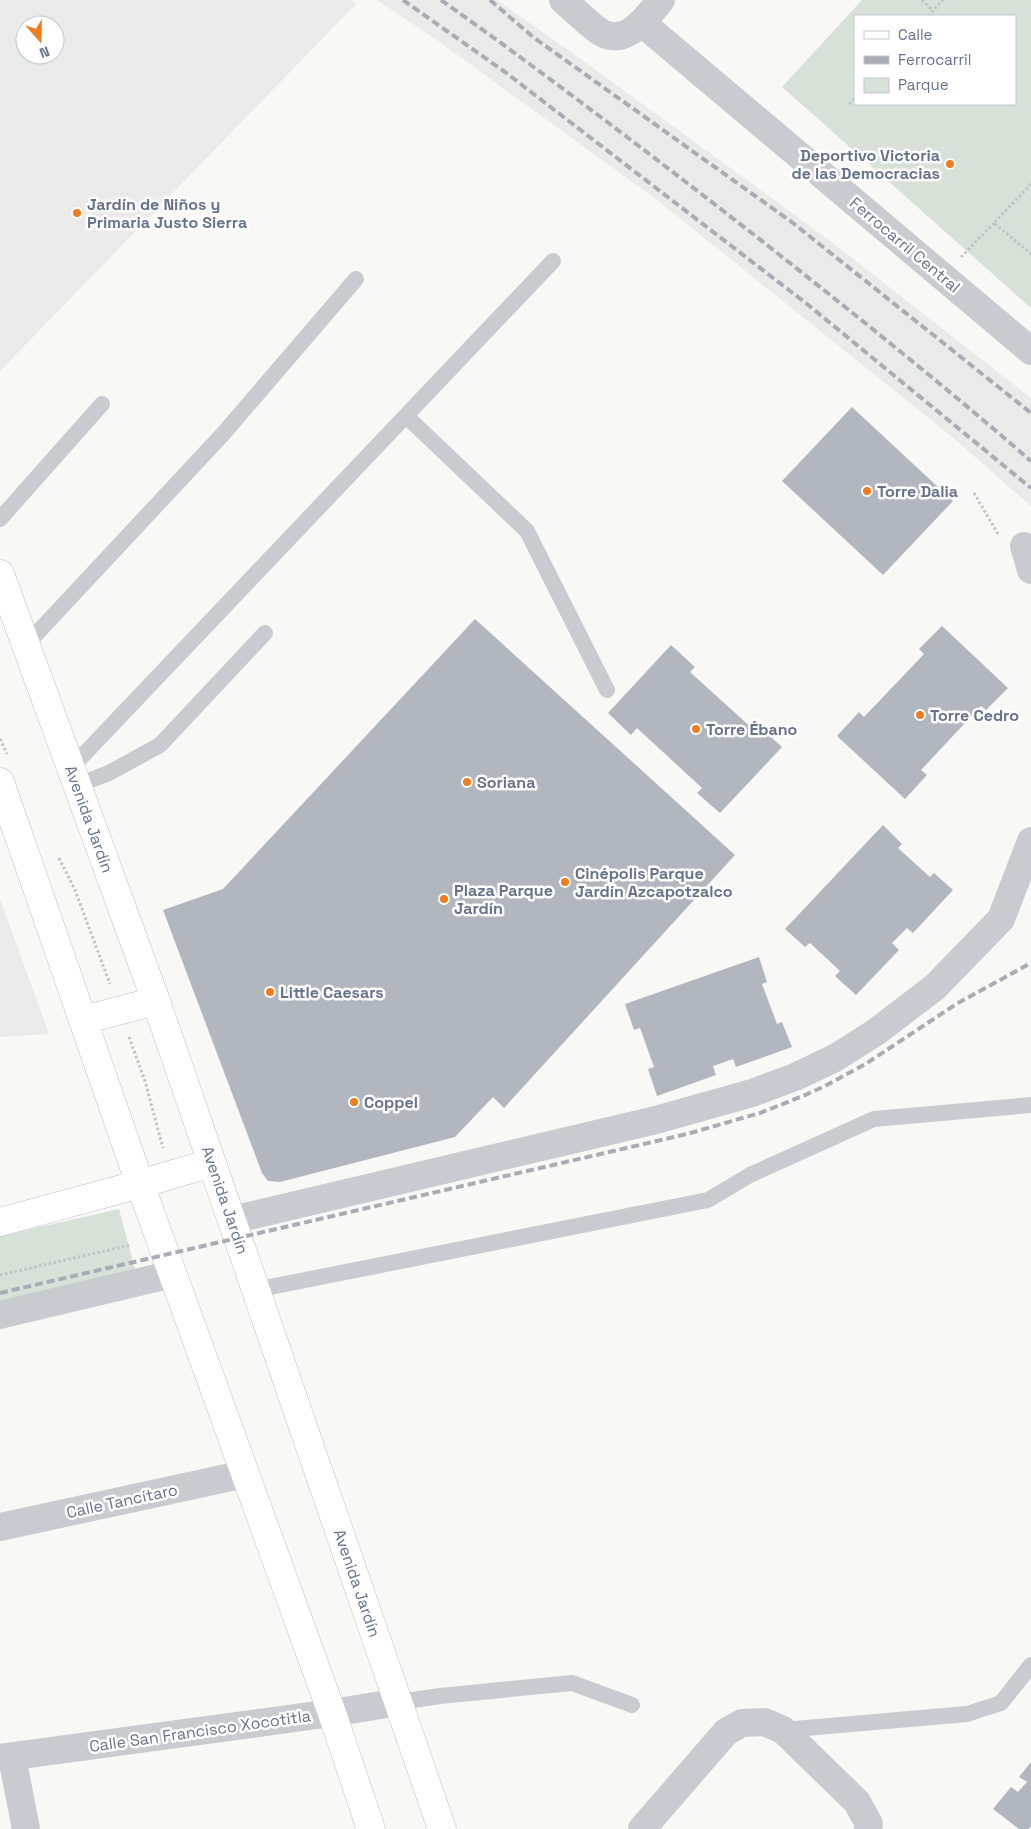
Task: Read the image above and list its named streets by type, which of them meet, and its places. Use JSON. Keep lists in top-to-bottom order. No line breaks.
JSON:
{"streets":{"main road":["Avenida Jardín"],"street":["Ferrocarril Central","Calle Tancítaro","Calle San Francisco Xocotitla"]},"crossings":[["Avenida Jardín","Calle San Francisco Xocotitla"]],"places":["Deportivo Victoria de las Democracias","Jardín de Niños y Primaria Justo Sierra","Torre Dalia","Torre Cedro","Torre Ébano","Soriana","Cinépolis Parque Jardín Azcapotzalco","Plaza Parque Jardín","Little Caesars","Coppel"],"legend":["Calle","Ferrocarril","Parque"],"north":"bottom"}
